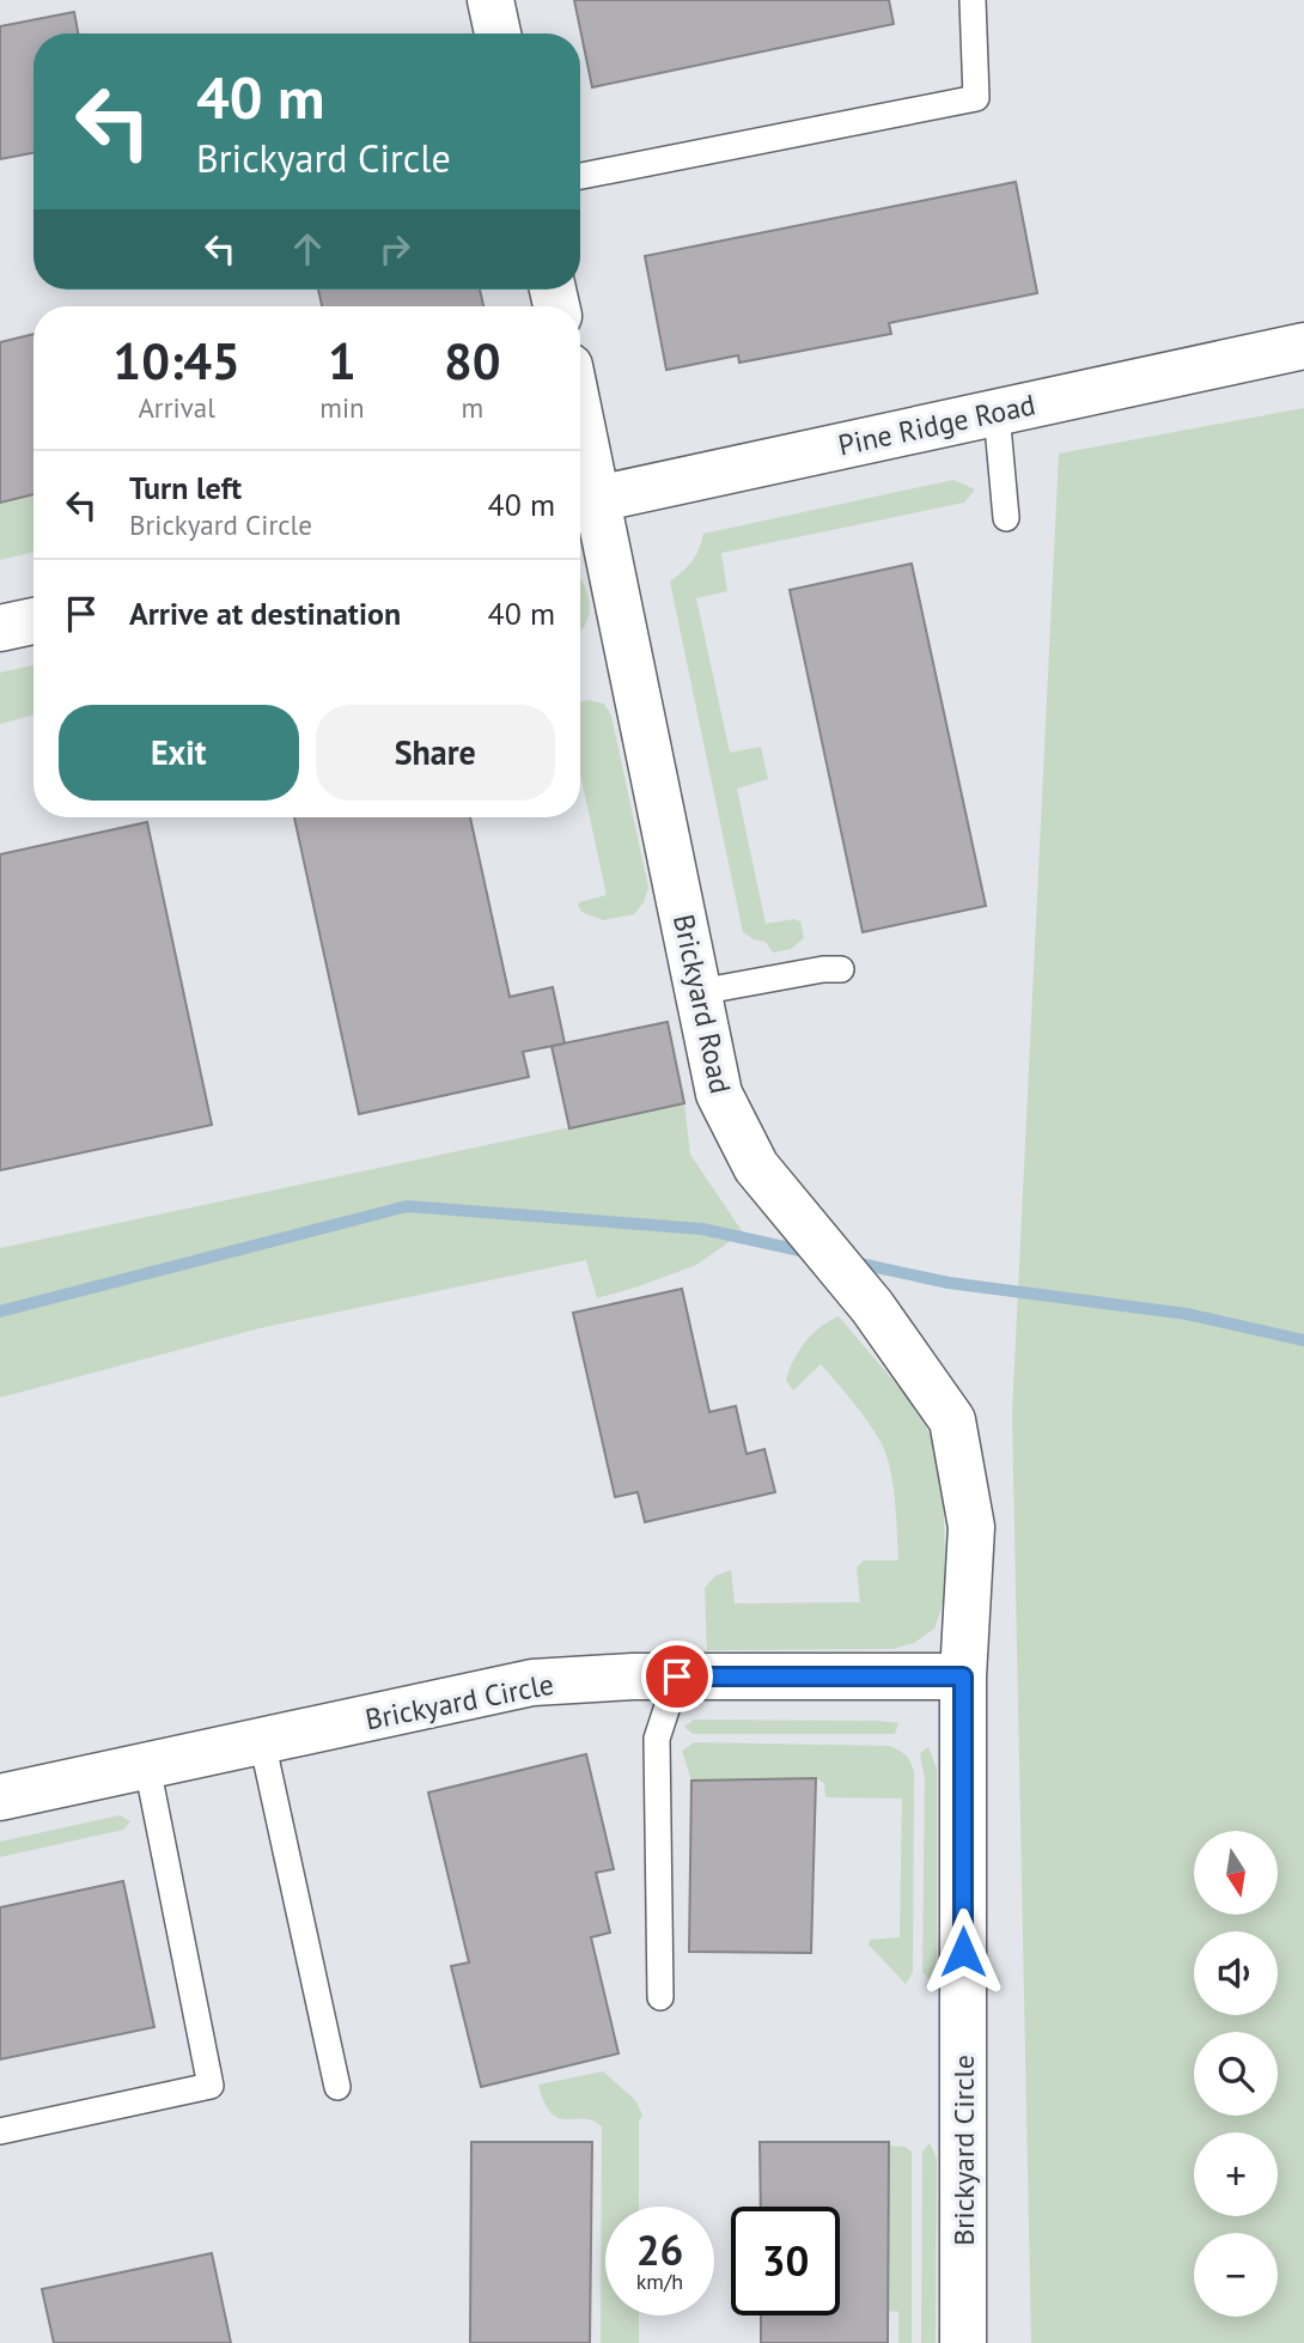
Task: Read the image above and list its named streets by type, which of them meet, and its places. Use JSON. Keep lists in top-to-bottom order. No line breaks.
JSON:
{"streets":{"street":["Pine Ridge Road","Brickyard Road","Brickyard Circle"]},"crossings":[["Pine Ridge Road","Brickyard Road"],["Brickyard Road","Brickyard Circle"]],"north":"bottom","page":{"turn":["40 m","Brickyard Circle"],"eta":["10:45","Arrival","1","min","80","m"],"list":[{"name":"Turn left","note":"Brickyard Circle","value":"40 m"},{"name":"Arrive at destination","value":"40 m"}],"buttons":["Exit","Share"],"map_buttons":["+","−"],"speed":"26 km/h","limit":"30"}}
